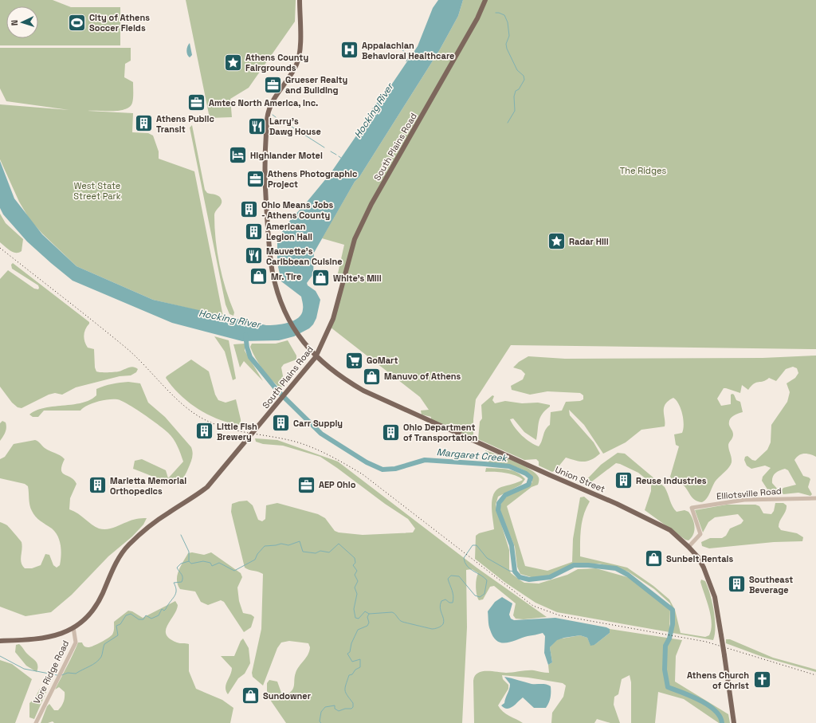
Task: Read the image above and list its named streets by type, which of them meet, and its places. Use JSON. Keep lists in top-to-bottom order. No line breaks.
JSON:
{"streets":{"main road":["South Plains Road","Union Street"],"street":["Elliotsville Road","Vore Ridge Road"]},"crossings":[["South Plains Road","Union Street"],["South Plains Road","Vore Ridge Road"],["Union Street","Elliotsville Road"]],"water":["Hocking River","Margaret Creek"],"parks":["The Ridges","West State Street Park"],"places":{"sports":["City of Athens Soccer Fields"],"hospital":["Appalachian Behavioral Healthcare"],"place":["Athens County Fairgrounds","Radar Hill"],"office":["Grueser Realty and Building","Amtec North America, Inc.","Athens Photographic Project","AEP Ohio"],"building":["Athens Public Transit","Ohio Means Jobs - Athens County","American Legion Hall","Carr Supply","Little Fish Brewery","Ohio Department of Transportation","Reuse Industries","Marietta Memorial Orthopedics","Southeast Beverage"],"restaurant":["Larry's Dawg House","Mauvette's Caribbean Cuisine"],"hotel":["Highlander Motel"],"shop":["Mr. Tire","White's Mill","Manuvo of Athens","Sunbelt Rentals","Sundowner"],"supermarket":["GoMart"],"church":["Athens Church of Christ"]},"north":"left"}
